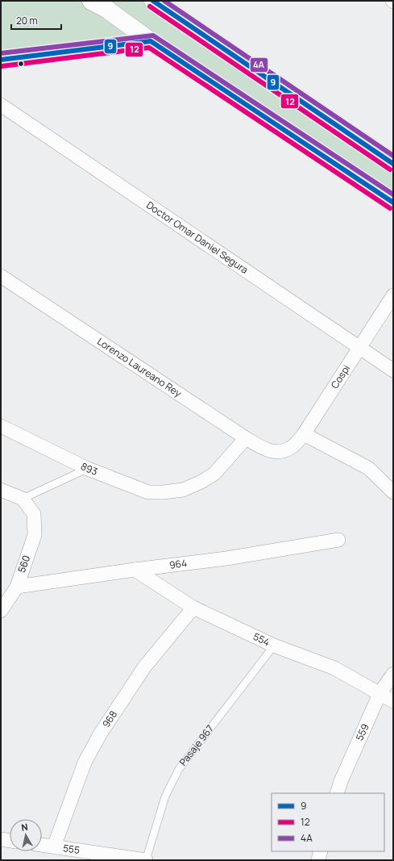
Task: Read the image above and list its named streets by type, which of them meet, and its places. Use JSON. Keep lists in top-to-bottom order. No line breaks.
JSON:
{"streets":{"street":["Doctor Omar Daniel Segura","Lorenzo Laureano Rey","Cospi","893","560","964","554","968","559","555"],"lane":["Pasaje 967"]},"crossings":[["Doctor Omar Daniel Segura","Cospi"],["Lorenzo Laureano Rey","Cospi"],["Lorenzo Laureano Rey","893"],["560","964"],["964","554"],["554","968"],["554","559"],["554","Pasaje 967"],["968","555"],["Pasaje 967","555"]],"lines":["transit line 9","transit line 4A","transit line 12"],"legend":["9","12","4A"],"scale_bar":"20 m","north":"top"}
